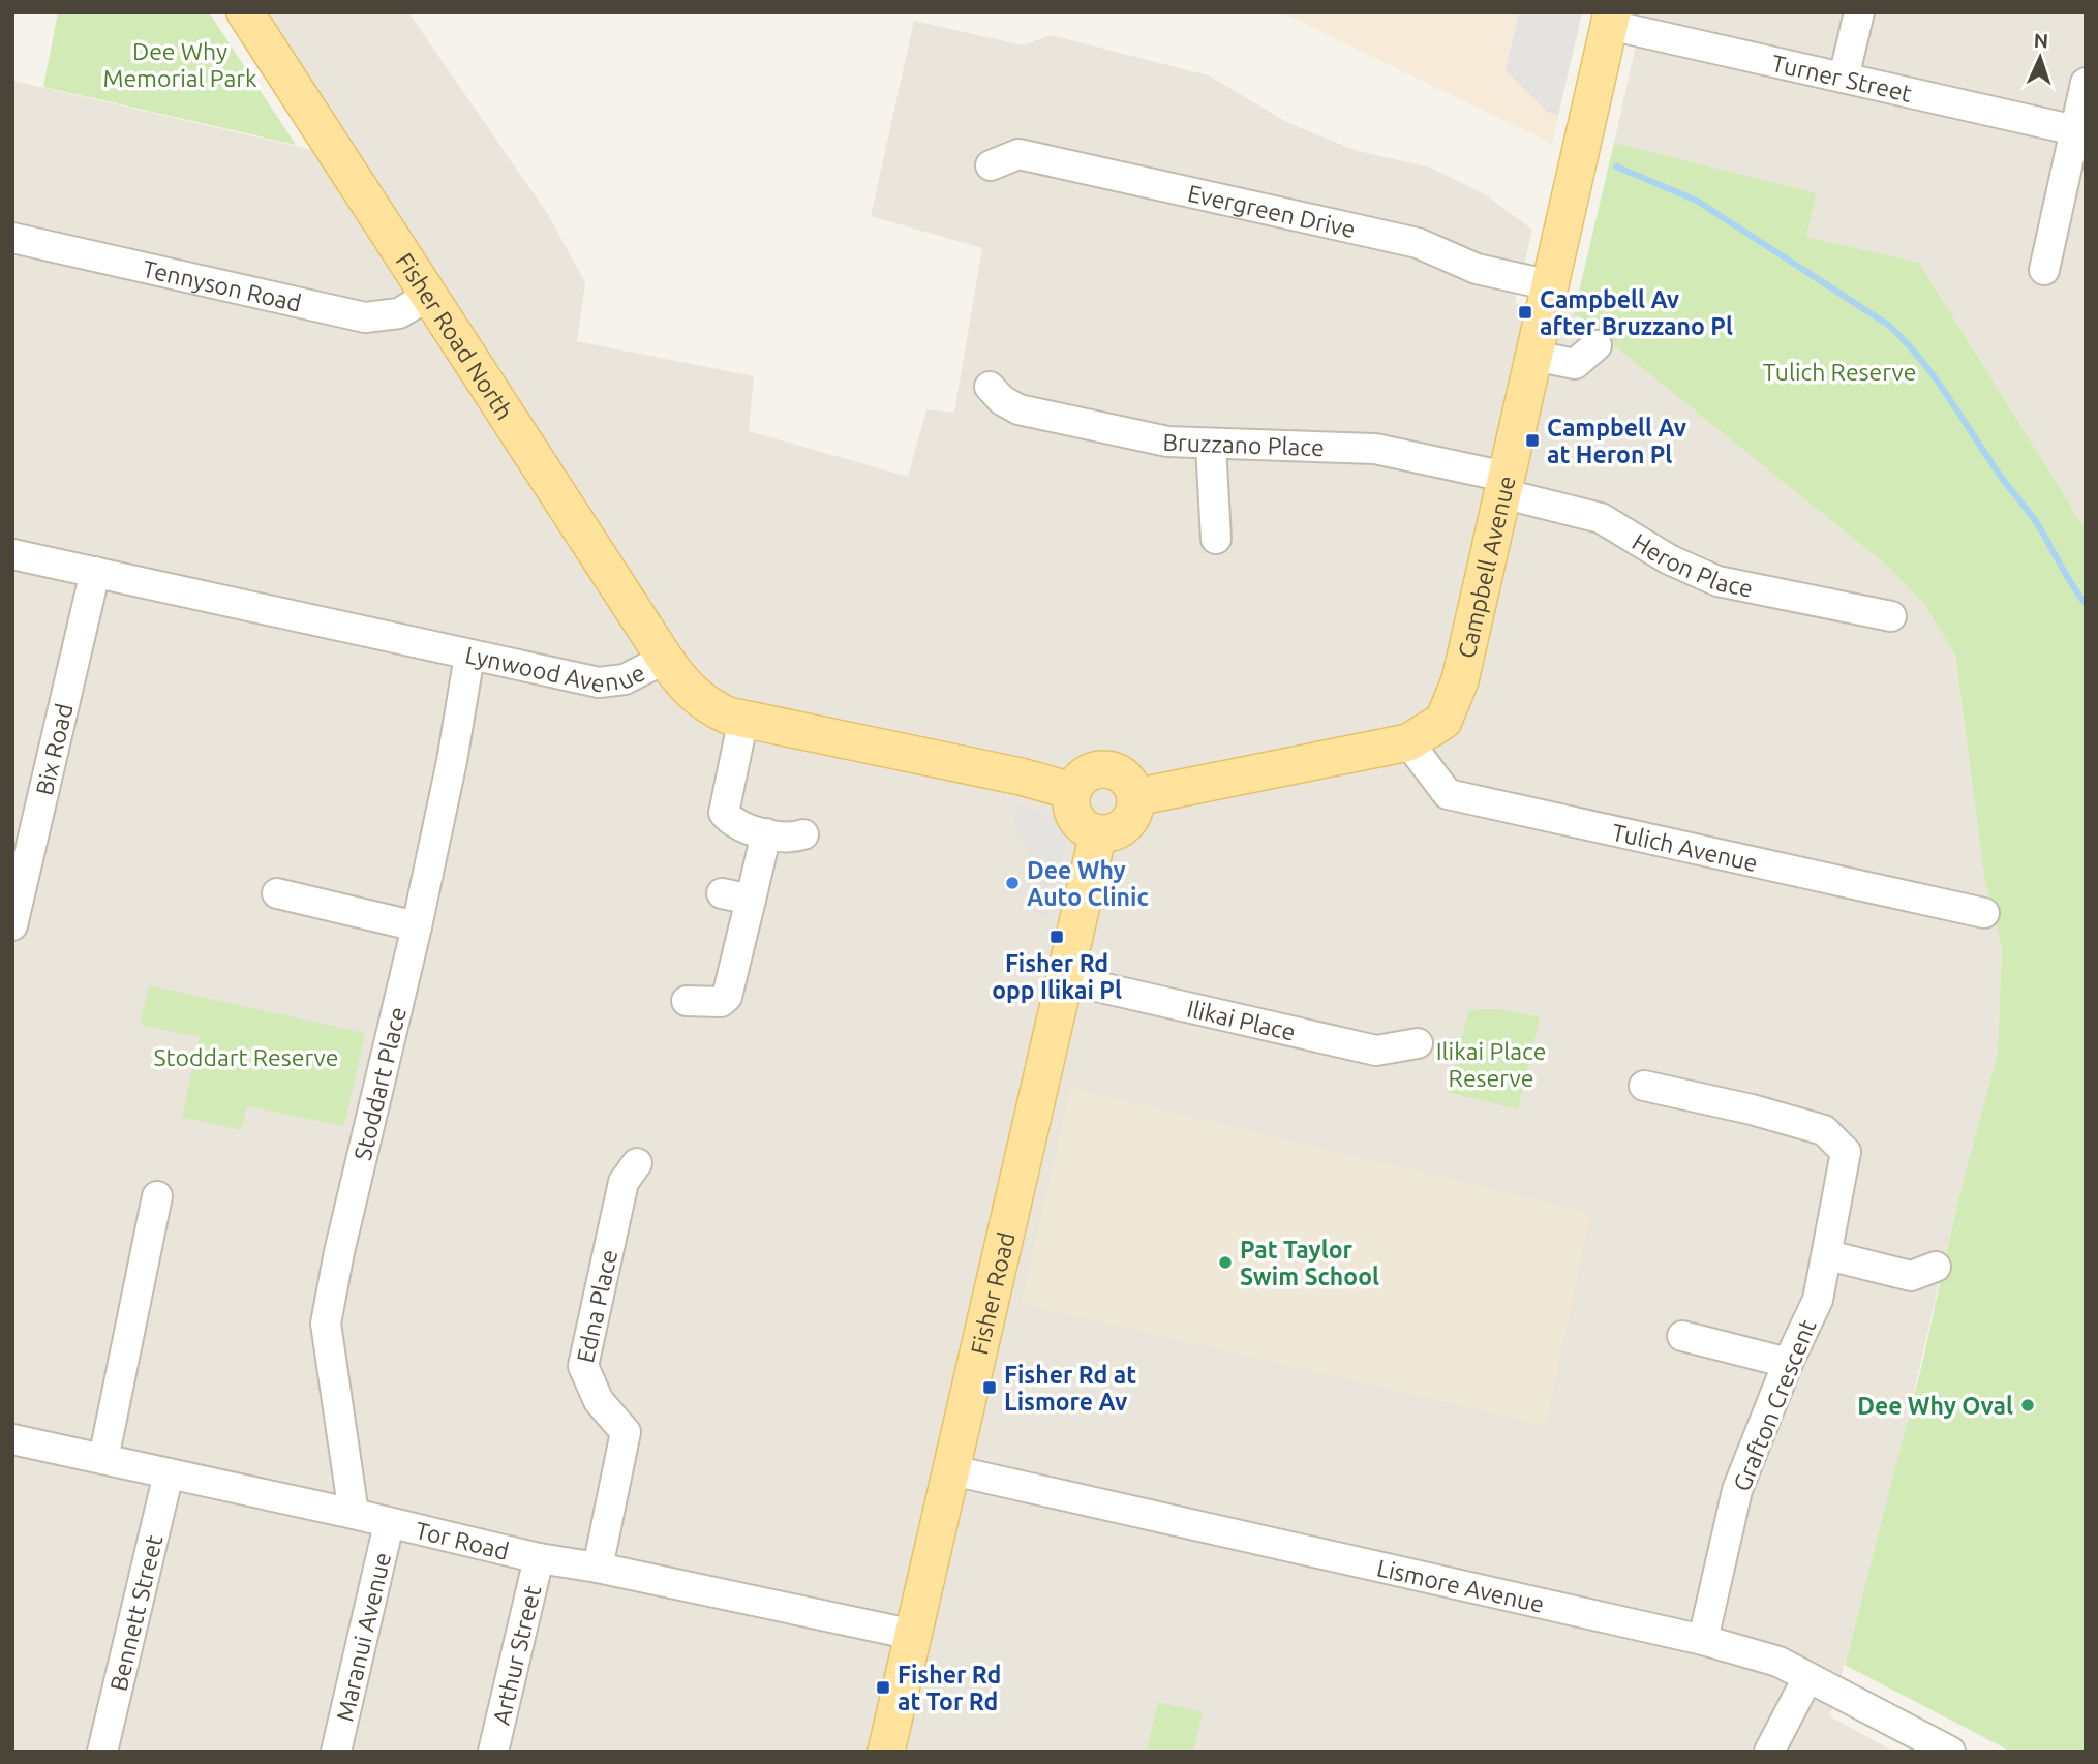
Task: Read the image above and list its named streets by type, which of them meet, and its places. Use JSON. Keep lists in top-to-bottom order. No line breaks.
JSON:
{"streets":{"main road":["Fisher Road North","Campbell Avenue","Lynwood Avenue","Fisher Road"],"street":["Turner Street","Evergreen Drive","Tennyson Road","Bruzzano Place","Heron Place","Bix Road","Tulich Avenue","Ilikai Place","Stoddart Place","Edna Place","Grafton Crescent","Tor Road","Lismore Avenue","Bennett Street","Maranui Avenue","Arthur Street"]},"crossings":[["Turner Street","Campbell Avenue"],["Evergreen Drive","Campbell Avenue"],["Tennyson Road","Fisher Road North"],["Fisher Road North","Lynwood Avenue"],["Bruzzano Place","Heron Place"],["Bruzzano Place","Campbell Avenue"],["Heron Place","Campbell Avenue"],["Campbell Avenue","Lynwood Avenue"],["Campbell Avenue","Tulich Avenue"],["Campbell Avenue","Fisher Road"],["Lynwood Avenue","Bix Road"],["Lynwood Avenue","Stoddart Place"],["Lynwood Avenue","Fisher Road"],["Ilikai Place","Fisher Road"],["Stoddart Place","Tor Road"],["Fisher Road","Tor Road"],["Fisher Road","Lismore Avenue"],["Edna Place","Tor Road"],["Grafton Crescent","Lismore Avenue"],["Tor Road","Bennett Street"],["Tor Road","Maranui Avenue"],["Tor Road","Arthur Street"]],"parks":["Dee Why Memorial Park","Tulich Reserve","Ilikai Place Reserve","Stoddart Reserve"],"places":{"transit":["Campbell Av after Bruzzano Pl","Campbell Av at Heron Pl","Fisher Rd opp Ilikai Pl","Fisher Rd at Lismore Av","Fisher Rd at Tor Rd"],"other":["Dee Why Auto Clinic","Pat Taylor Swim School","Dee Why Oval"]},"north":"top"}
